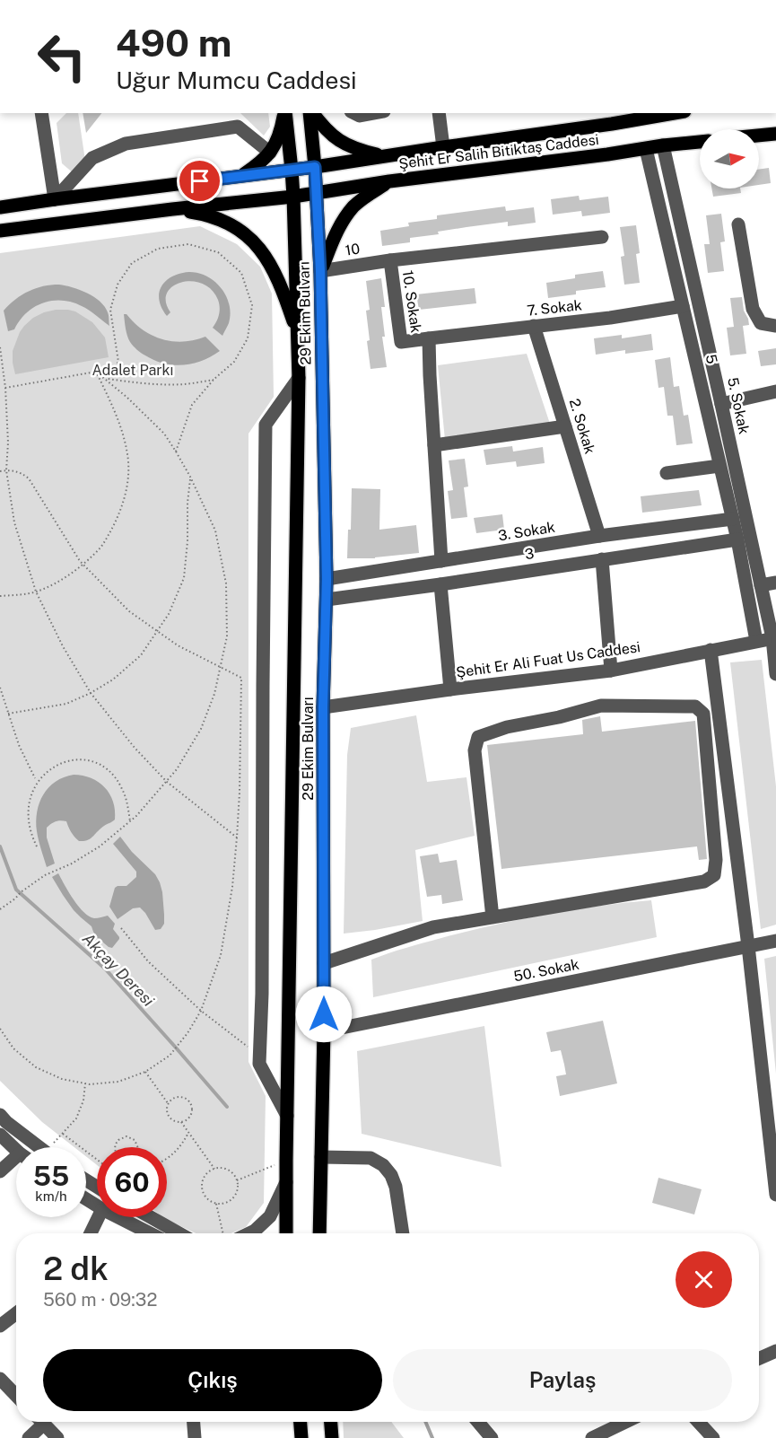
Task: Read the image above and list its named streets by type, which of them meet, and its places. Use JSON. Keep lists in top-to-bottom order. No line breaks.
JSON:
{"streets":{"main road":["Şehit Er Salih Bitiktaş Caddesi","29 Ekim Bulvarı"],"street":["10","10. Sokak","7. Sokak","5","5. Sokak","2. Sokak","3. Sokak","3","Şehit Er Ali Fuat Us Caddesi","50. Sokak"]},"crossings":[["Şehit Er Salih Bitiktaş Caddesi","29 Ekim Bulvarı"],["Şehit Er Salih Bitiktaş Caddesi","5"],["Şehit Er Salih Bitiktaş Caddesi","5. Sokak"],["10","10. Sokak"],["10","29 Ekim Bulvarı"],["10. Sokak","7. Sokak"],["10. Sokak","3. Sokak"],["7. Sokak","5"],["7. Sokak","2. Sokak"],["29 Ekim Bulvarı","3. Sokak"],["29 Ekim Bulvarı","3"],["29 Ekim Bulvarı","Şehit Er Ali Fuat Us Caddesi"],["29 Ekim Bulvarı","50. Sokak"],["5","3. Sokak"],["5","3"],["5","Şehit Er Ali Fuat Us Caddesi"],["5. Sokak","Şehit Er Ali Fuat Us Caddesi"],["2. Sokak","3. Sokak"]],"water":["Akçay Deresi"],"parks":["Adalet Parkı"],"north":"right","page":{"turn":["490 m","Uğur Mumcu Caddesi"],"speed":"55 km/h","limit":"60","heading":["2 dk","560 m · 09:32"],"buttons":["Çıkış","Paylaş"]}}
